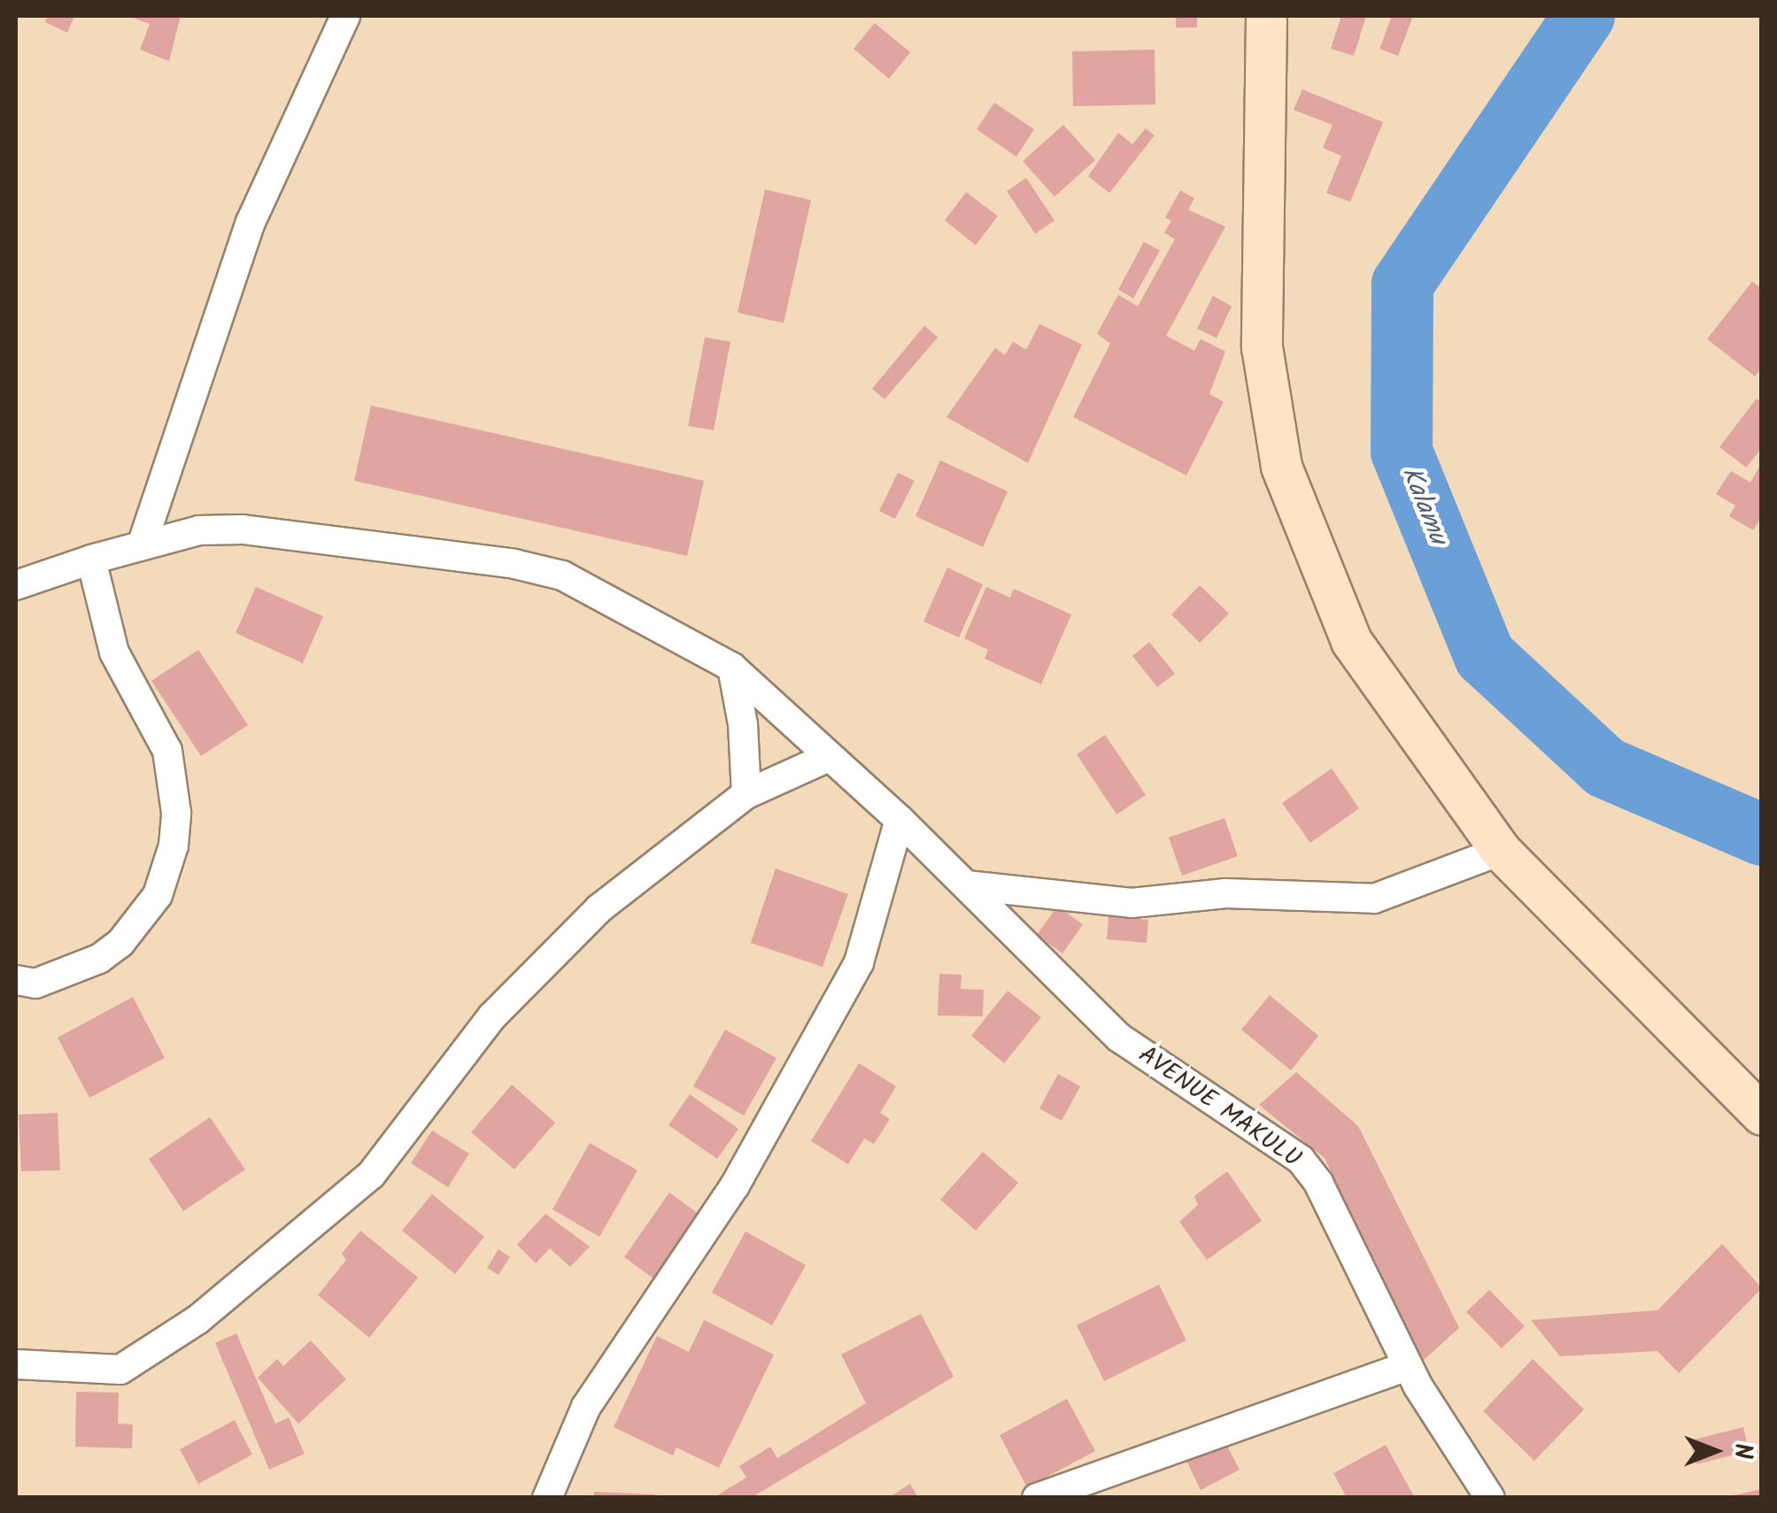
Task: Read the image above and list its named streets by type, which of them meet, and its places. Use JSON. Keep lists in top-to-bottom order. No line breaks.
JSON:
{"streets":{"street":["AVENUE MAKULU"]},"water":["Kalamu"],"north":"right"}
